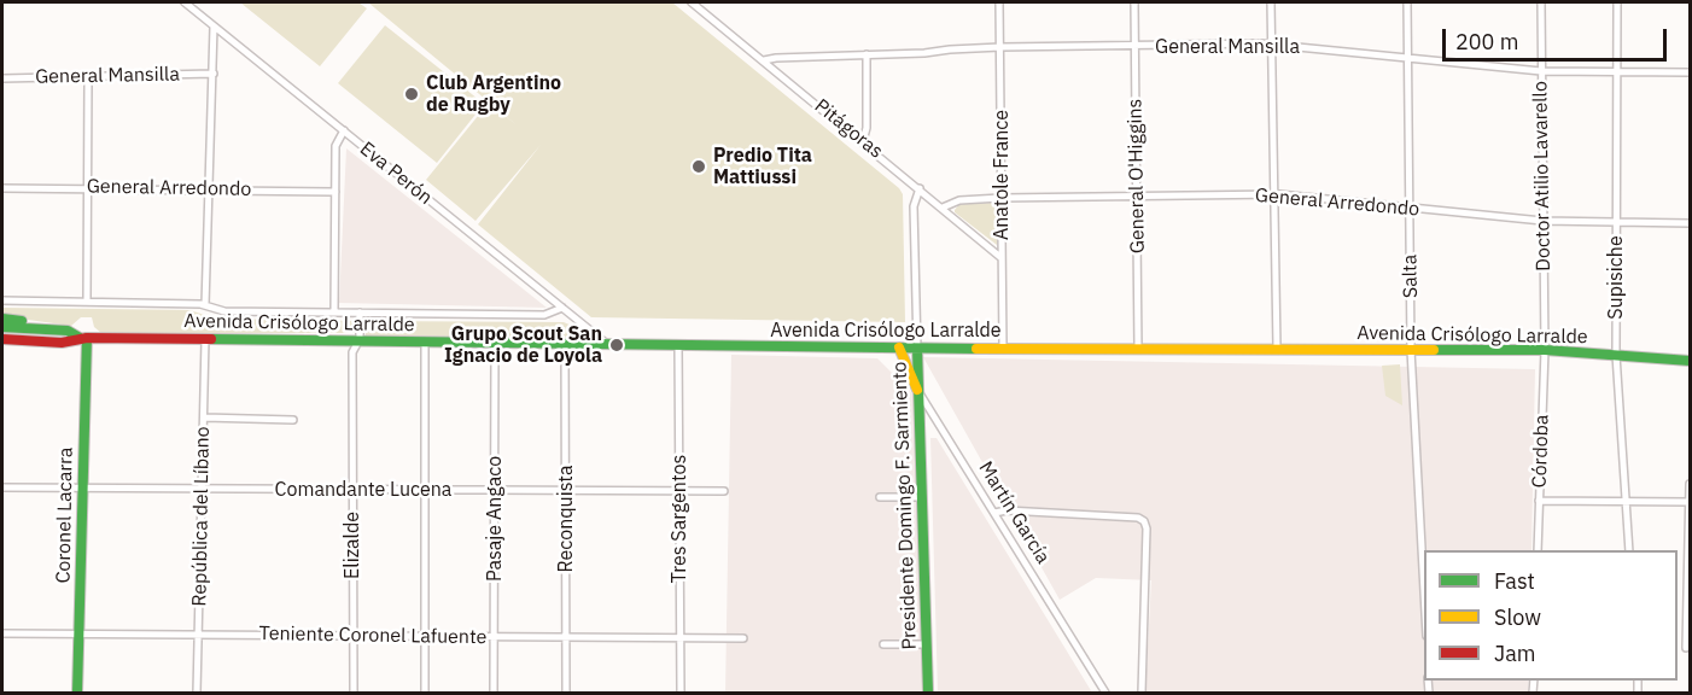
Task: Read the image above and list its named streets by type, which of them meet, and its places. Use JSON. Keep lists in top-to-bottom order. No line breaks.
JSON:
{"streets":{"main road":["Avenida Crisólogo Larralde","Presidente Domingo F. Sarmiento","Martín García","Coronel Lacarra"],"street":["General Mansilla","Pitágoras","Eva Perón","Anatole France","General O'Higgins","Doctor Atilio Lavarello","General Arredondo","Salta","Supisiche","Córdoba","Comandante Lucena","República del Líbano","Pasaje Angaco","Reconquista","Tres Sargentos","Elizalde","Teniente Coronel Lafuente"]},"crossings":[["General Mansilla","Pitágoras"],["General Mansilla","Anatole France"],["General Mansilla","General O'Higgins"],["General Mansilla","Doctor Atilio Lavarello"],["General Mansilla","Salta"],["General Mansilla","Supisiche"],["Pitágoras","Anatole France"],["Pitágoras","General Arredondo"],["Pitágoras","Presidente Domingo F. Sarmiento"],["Eva Perón","Avenida Crisólogo Larralde"],["Anatole France","General Arredondo"],["Anatole France","Avenida Crisólogo Larralde"],["General O'Higgins","General Arredondo"],["General O'Higgins","Avenida Crisólogo Larralde"],["Doctor Atilio Lavarello","General Arredondo"],["Doctor Atilio Lavarello","Avenida Crisólogo Larralde"],["Doctor Atilio Lavarello","Córdoba"],["General Arredondo","Salta"],["General Arredondo","Supisiche"],["Salta","Avenida Crisólogo Larralde"],["Supisiche","Avenida Crisólogo Larralde"],["Avenida Crisólogo Larralde","Córdoba"],["Avenida Crisólogo Larralde","Presidente Domingo F. Sarmiento"],["Avenida Crisólogo Larralde","Martín García"],["Avenida Crisólogo Larralde","Coronel Lacarra"],["Avenida Crisólogo Larralde","República del Líbano"],["Avenida Crisólogo Larralde","Pasaje Angaco"],["Avenida Crisólogo Larralde","Reconquista"],["Avenida Crisólogo Larralde","Tres Sargentos"],["Avenida Crisólogo Larralde","Elizalde"],["Comandante Lucena","Coronel Lacarra"],["Comandante Lucena","República del Líbano"],["Comandante Lucena","Pasaje Angaco"],["Comandante Lucena","Reconquista"],["Comandante Lucena","Tres Sargentos"],["Comandante Lucena","Elizalde"],["Presidente Domingo F. Sarmiento","Martín García"],["Coronel Lacarra","Teniente Coronel Lafuente"],["República del Líbano","Teniente Coronel Lafuente"],["Pasaje Angaco","Teniente Coronel Lafuente"],["Reconquista","Teniente Coronel Lafuente"],["Tres Sargentos","Teniente Coronel Lafuente"],["Elizalde","Teniente Coronel Lafuente"]],"places":["Club Argentino de Rugby","Predio Tita Mattiussi","Grupo Scout San Ignacio de Loyola"],"legend":["Fast","Slow","Jam"],"scale_bar":"200 m"}
